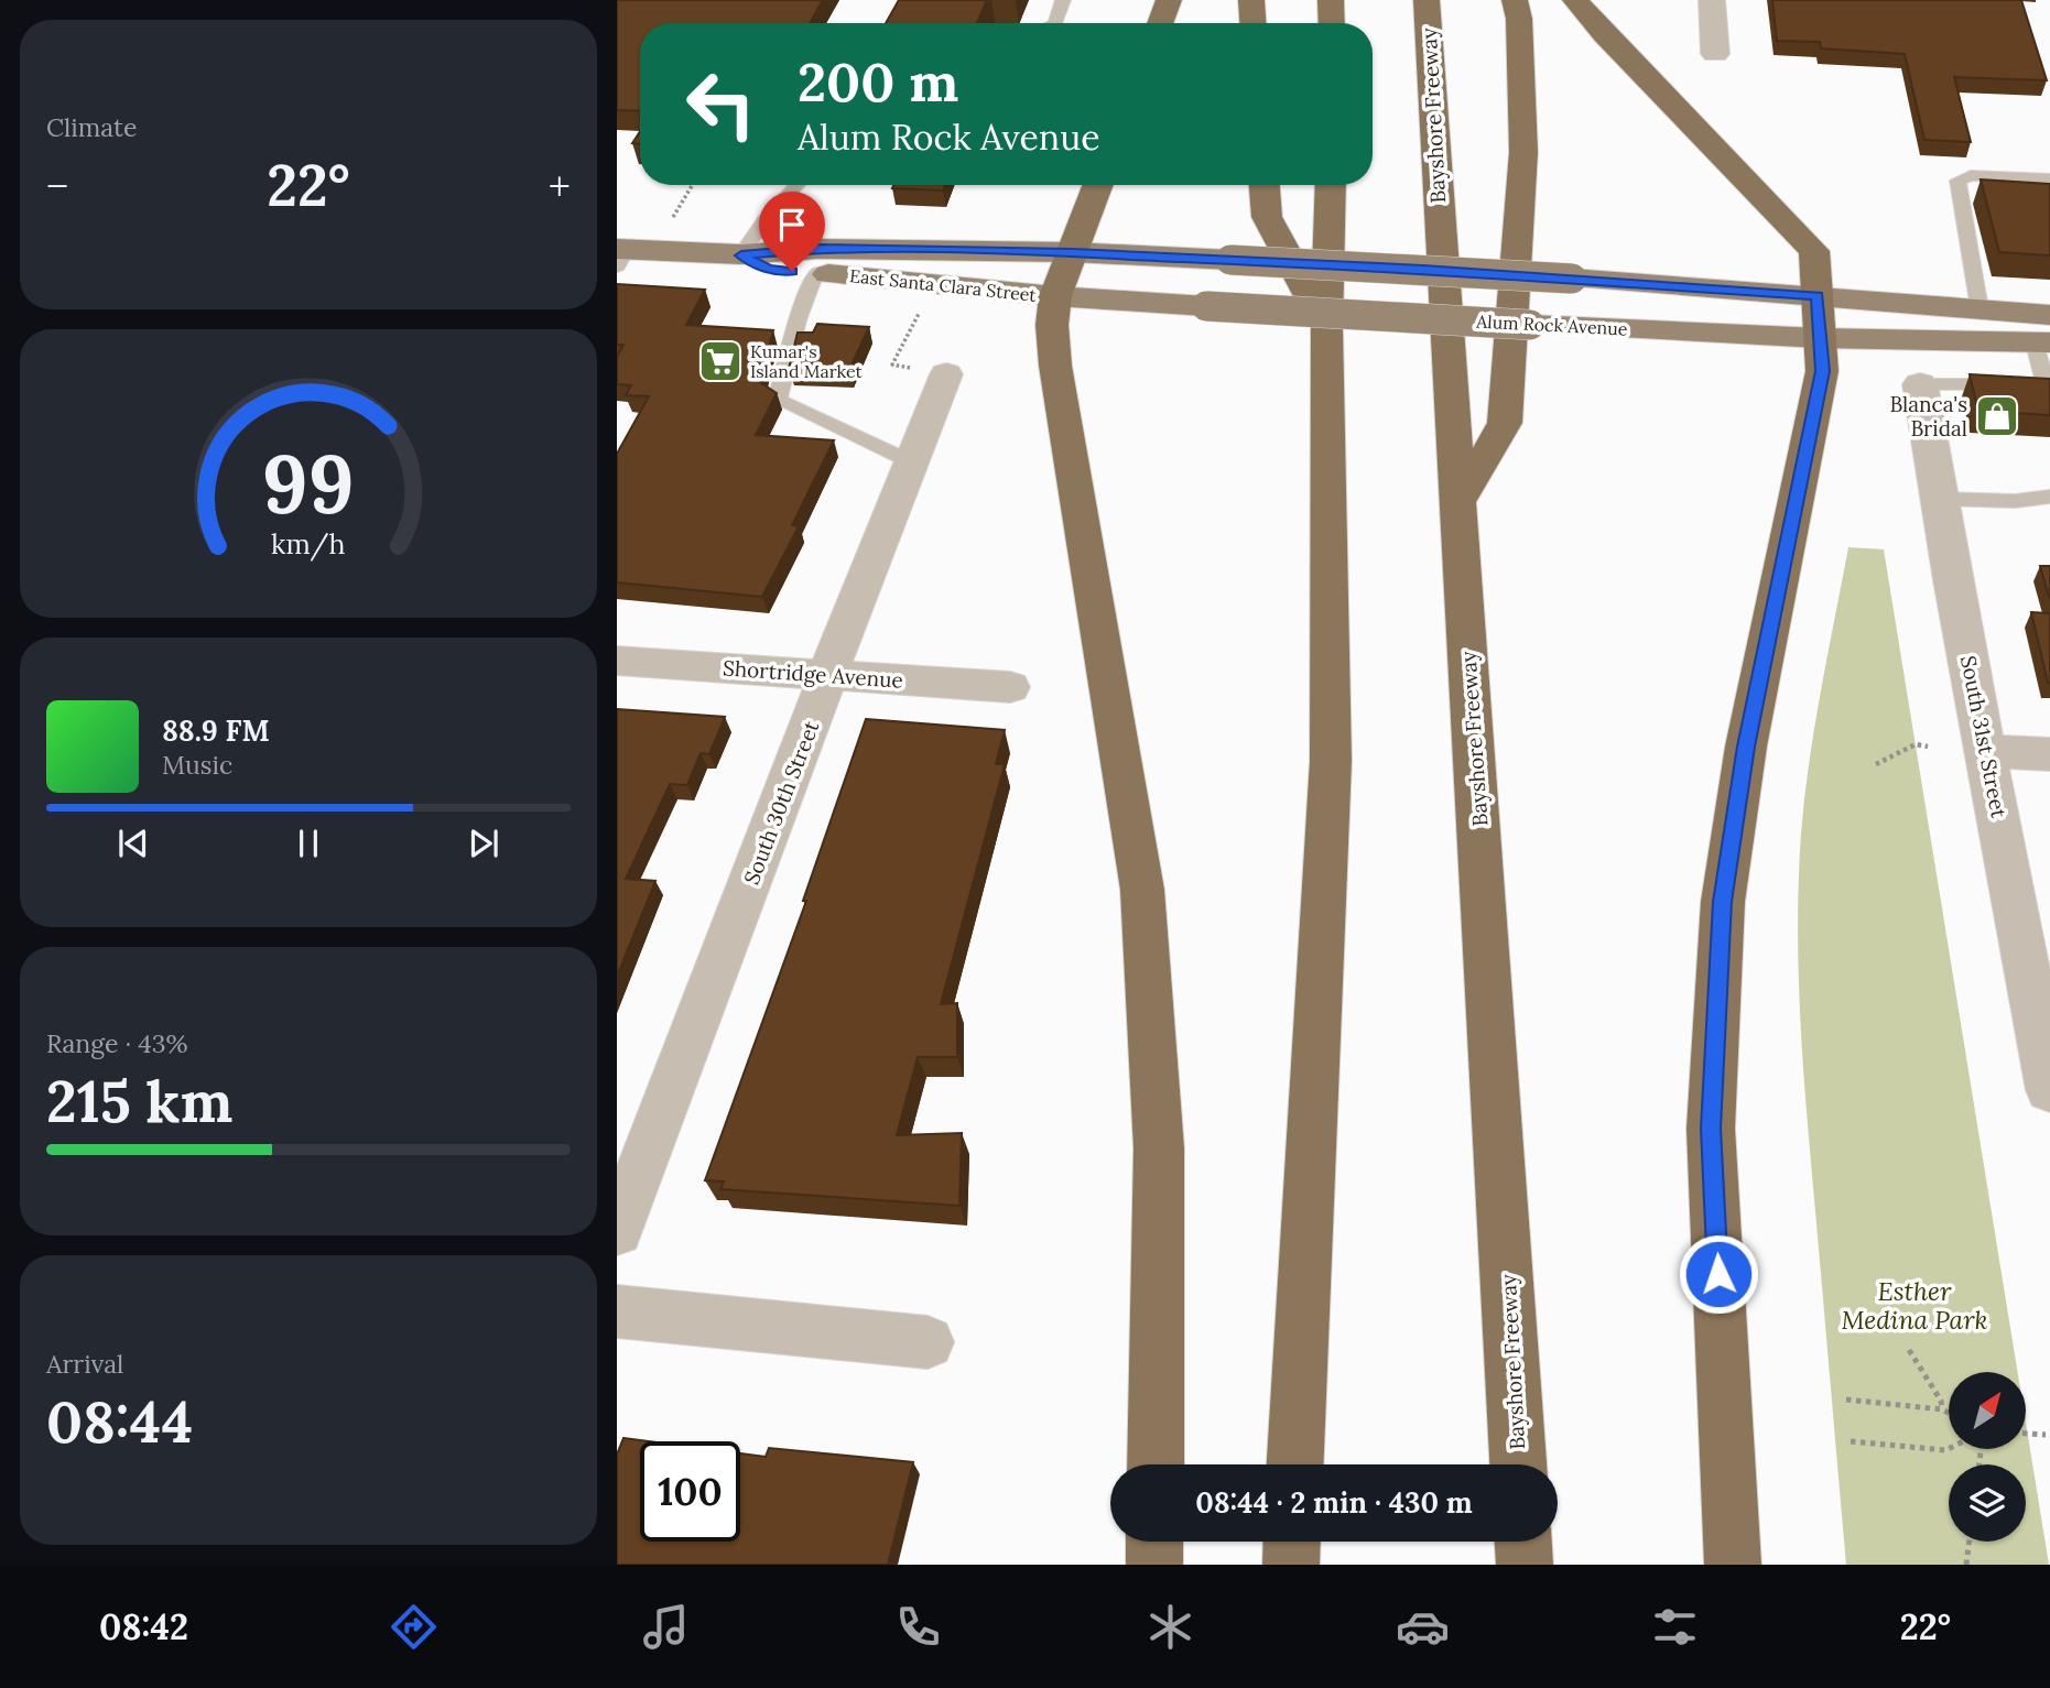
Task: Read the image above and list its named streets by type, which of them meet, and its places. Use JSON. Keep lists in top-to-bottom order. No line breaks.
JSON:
{"streets":{"highway":["Bayshore Freeway"],"main road":["East Santa Clara Street","Alum Rock Avenue"],"street":["Shortridge Avenue","South 31st Street","South 30th Street"]},"crossings":[["East Santa Clara Street","Alum Rock Avenue"],["Shortridge Avenue","South 30th Street"]],"parks":["Esther Medina Park"],"places":{"supermarket":["Kumar's Island Market"],"shop":["Blanca's Bridal"]},"north":"top right","page":{"tile":["Climate",["Range · 43%","215 km"],["Arrival","08:44"]],"turn":["200 m","Alum Rock Avenue"],"heat":["−","22°","+"],"song":["88.9 FM","Music"],"limit":"100","trip":"08:44 · 2 min · 430 m","tabs":["08:42","22°"],"gauge":["99","km/h"]}}
